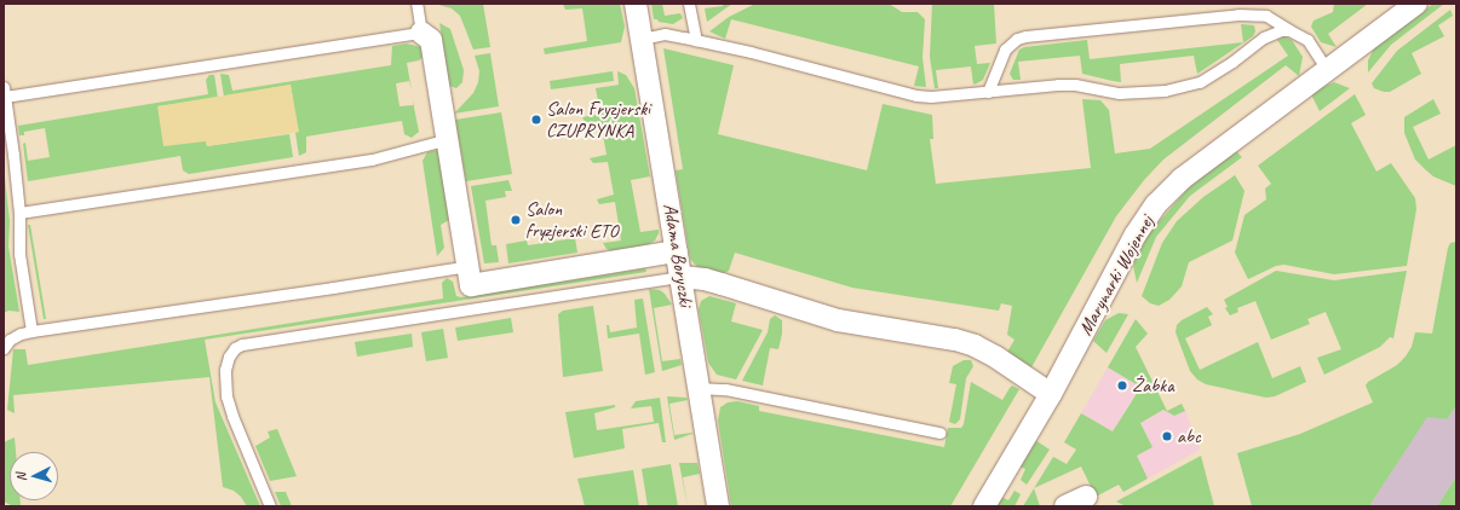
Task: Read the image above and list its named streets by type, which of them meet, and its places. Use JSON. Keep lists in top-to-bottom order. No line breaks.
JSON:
{"streets":{"street":["Adama Boryczki","Marynarki Wojennej"]},"places":["Salon Fryzjerski CZUPRYNKA","Salon fryzjerski ETO","Żabka","abc"],"north":"left"}
